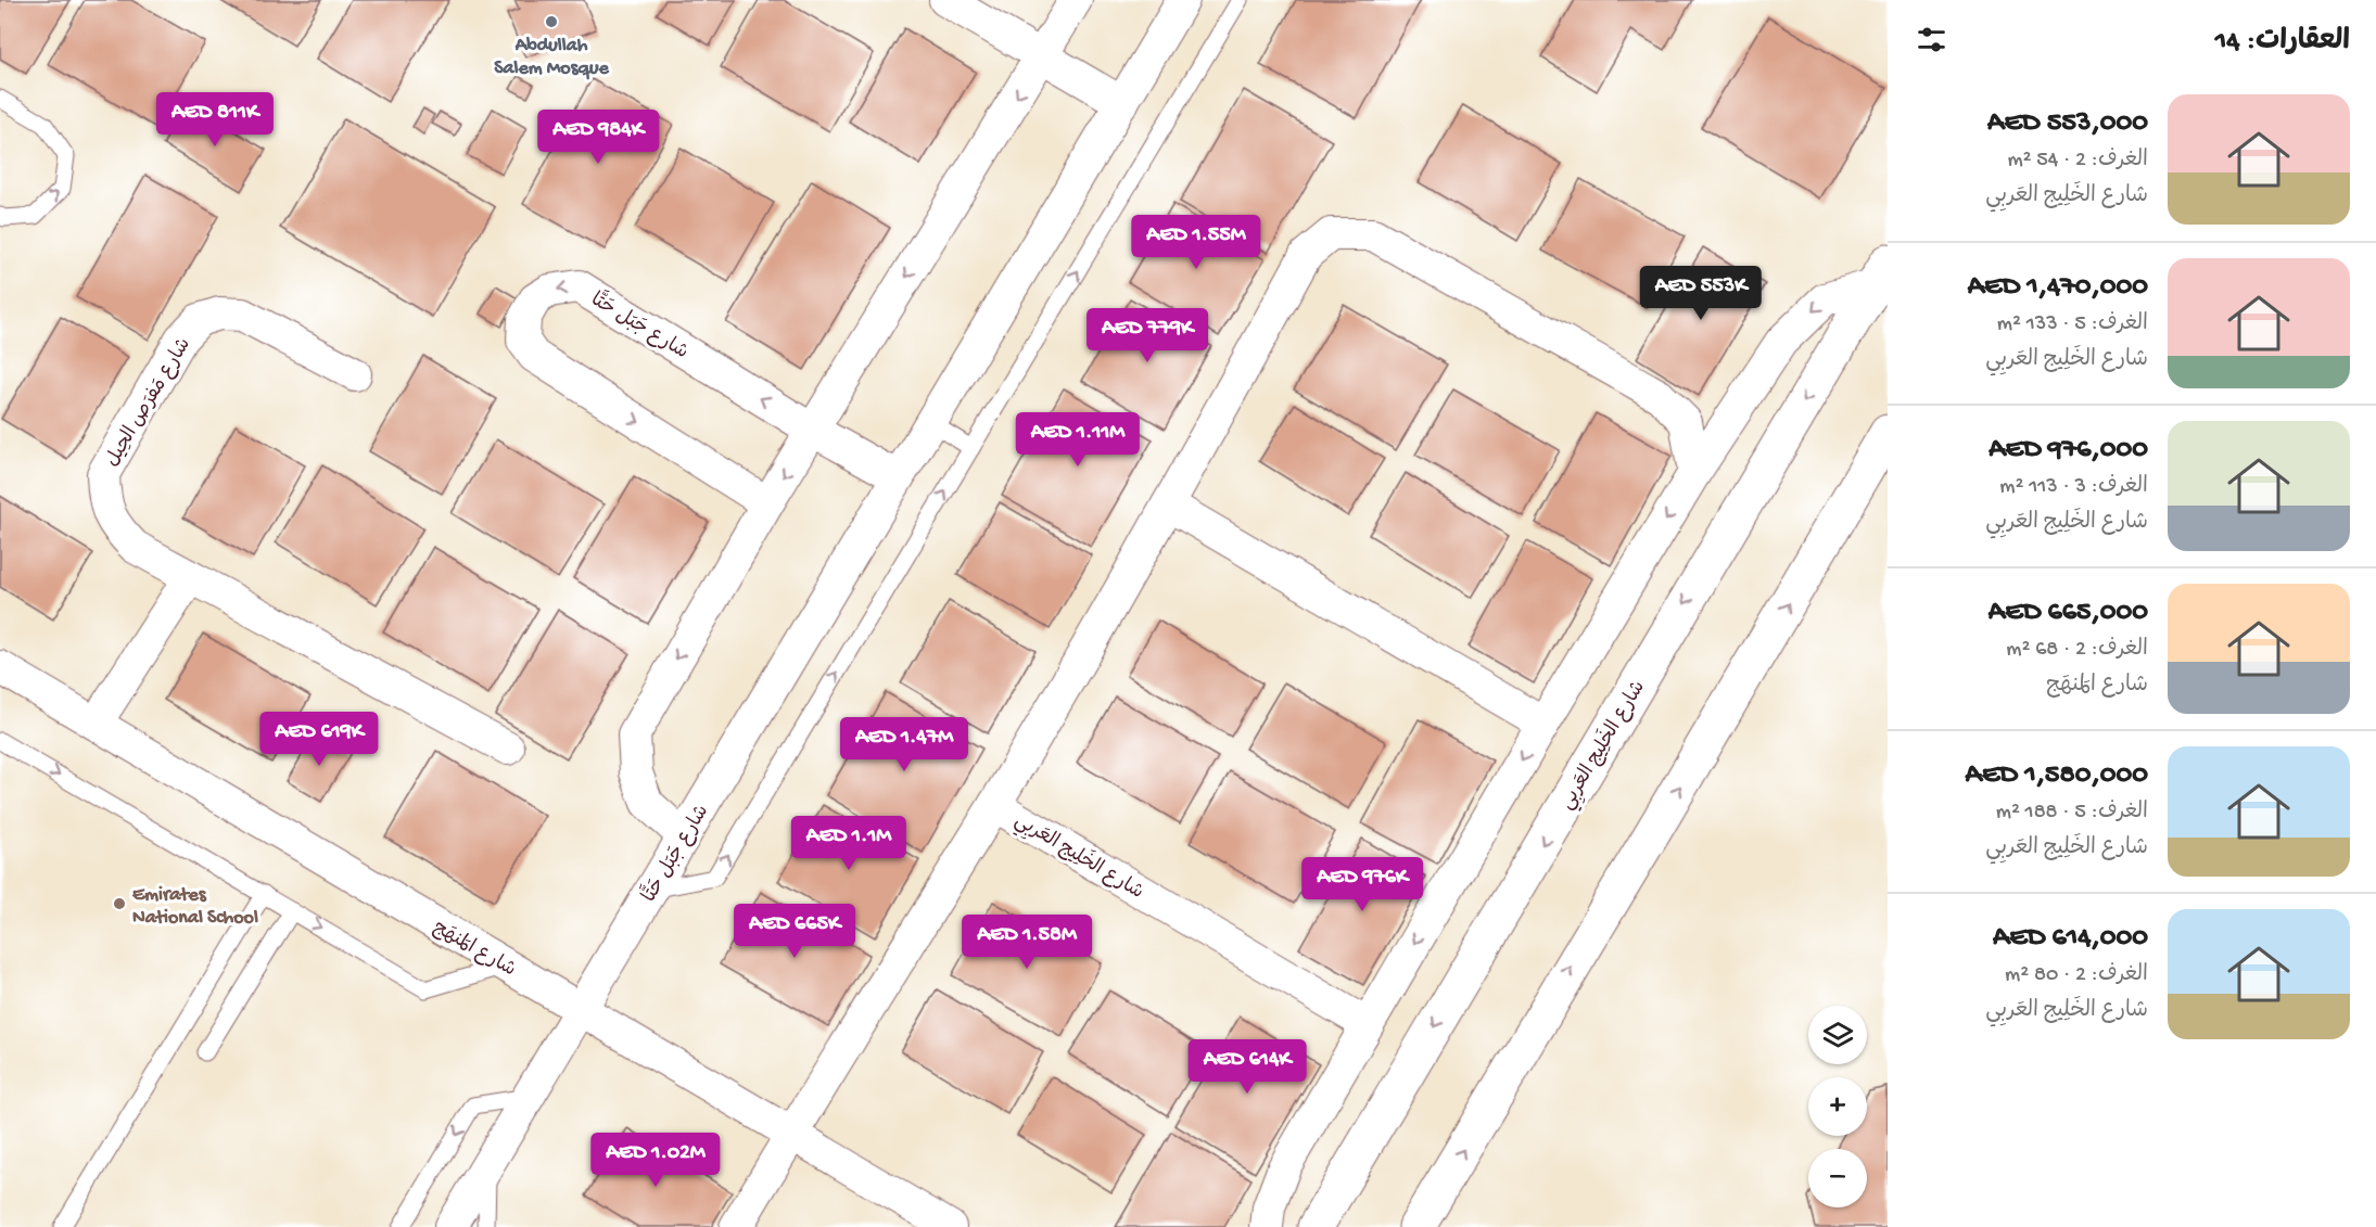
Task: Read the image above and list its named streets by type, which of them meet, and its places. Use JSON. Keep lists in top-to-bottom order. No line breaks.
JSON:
{"streets":{"highway":["شارع الخَلِيج العَربِي"],"street":["شارع جَبَل حَتَّا","شارع مَفرَص الحِيل","شارع المَنهَج"]},"crossings":[["شارع جَبَل حَتَّا","شارع المَنهَج"]],"places":["Abdullah Salem Mosque","Emirates National School"],"page":{"heading":"العقارات: 14","list":[{"name":"AED 553,000","note":"الغرف: 2 · 54 m² · شارع الخَلِيج العَربِي"},{"name":"AED 1,470,000","note":"الغرف: 5 · 133 m² · شارع الخَلِيج العَربِي"},{"name":"AED 976,000","note":"الغرف: 3 · 113 m² · شارع الخَلِيج العَربِي"},{"name":"AED 665,000","note":"الغرف: 2 · 68 m² · شارع المَنهَج"},{"name":"AED 1,580,000","note":"الغرف: 5 · 188 m² · شارع الخَلِيج العَربِي"},{"name":"AED 614,000","note":"الغرف: 2 · 80 m² · شارع الخَلِيج العَربِي"}],"price":["AED 811K","AED 984K","AED 1.55M","AED 553K","AED 779K","AED 1.11M","AED 619K","AED 1.47M","AED 1.1M","AED 976K","AED 665K","AED 1.58M","AED 614K","AED 1.02M"],"map_buttons":["+","−"]}}
